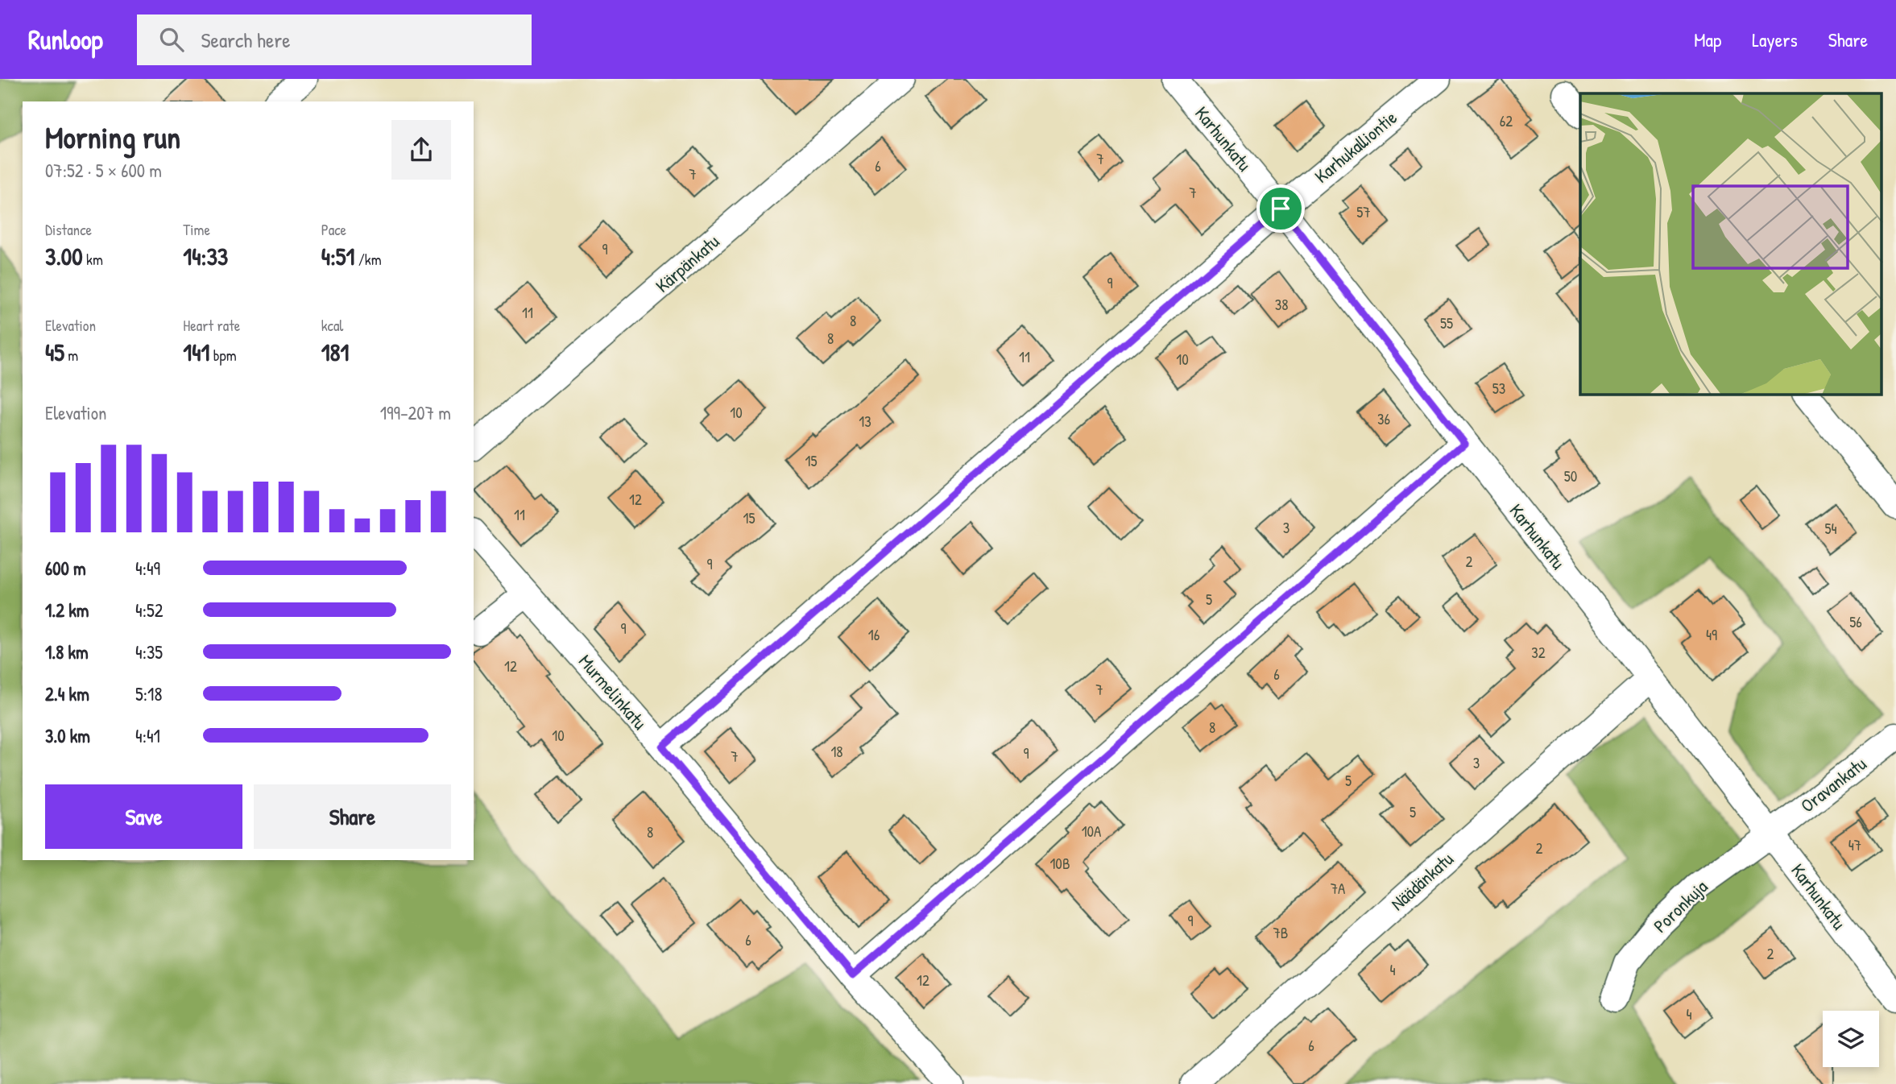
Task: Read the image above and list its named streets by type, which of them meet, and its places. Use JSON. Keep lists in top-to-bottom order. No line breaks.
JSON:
{"streets":{"street":["Karhunkatu","Karhukalliontie","Kärpänkatu","Murmelinkatu","Oravankatu","Näädänkatu","Poronkuja"]},"crossings":[["Karhunkatu","Karhukalliontie"],["Karhunkatu","Oravankatu"],["Karhunkatu","Näädänkatu"],["Karhunkatu","Poronkuja"],["Karhukalliontie","Murmelinkatu"],["Oravankatu","Poronkuja"]],"house_numbers":["62","7","6","7","7","57","9","9","38","11","8","55","8","11","10","53","10","36","13","15","50","12","11","15","3","54","2","9","5","56","9","16","49","32","12","6","7","8","10","18","9","7","3","5","5","10A","8","47","2","10B","7A","9","7B","6","2","4","12","4","6"],"page":{"header":"Runloop","search":"Search here","nav":["Map","Layers","Share"],"heading":["Morning run","07:52 · 5 × 600 m"],"stats":[["Distance","3.00 km"],["Time","14:33"],["Pace","4:51 /km"],["Elevation","45 m"],["Heart rate","141 bpm"],["kcal","181"]],"chart":["Elevation","199–207 m"],"list":[{"name":"600 m","note":"4:49"},{"name":"1.2 km","note":"4:52"},{"name":"1.8 km","note":"4:35"},{"name":"2.4 km","note":"5:18"},{"name":"3.0 km","note":"4:41"}],"buttons":["Save","Share"]}}
